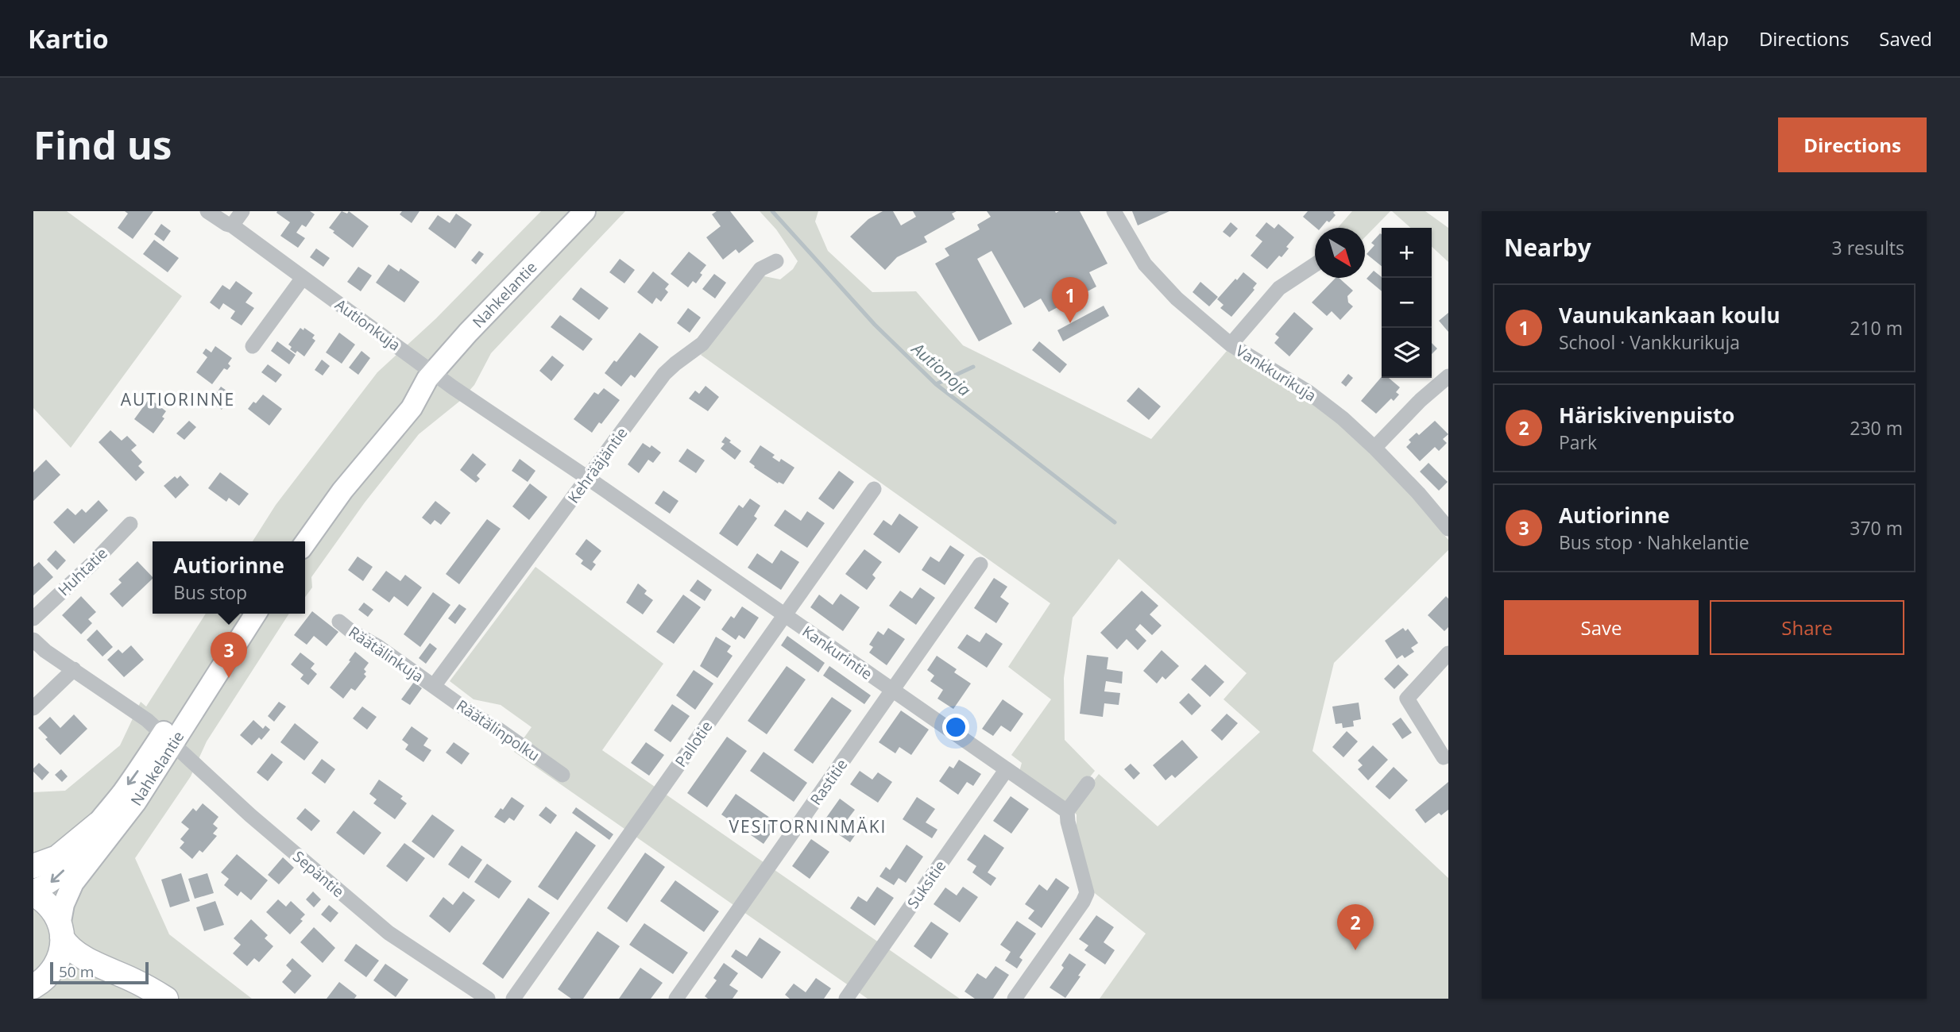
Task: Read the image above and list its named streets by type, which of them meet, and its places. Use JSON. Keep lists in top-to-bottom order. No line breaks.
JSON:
{"streets":{"main road":["Nahkelantie"],"street":["Autionkuja","Vankkurikuja","Kehrääjäntie","Huhtatie","Kankurintie","Räätälinkuja","Räätälinpolku","Pallotie","Rastitie","Sepäntie","Suksitie"]},"crossings":[["Nahkelantie","Autionkuja"],["Nahkelantie","Kankurintie"],["Nahkelantie","Sepäntie"],["Autionkuja","Kankurintie"],["Kehrääjäntie","Kankurintie"],["Kehrääjäntie","Räätälinkuja"],["Kehrääjäntie","Räätälinpolku"],["Kankurintie","Pallotie"],["Kankurintie","Rastitie"],["Kankurintie","Suksitie"],["Räätälinkuja","Räätälinpolku"]],"districts":["AUTIORINNE","VESITORNINMÄKI"],"water":["Autionoja"],"scale_bar":"50 m","north":"bottom right","page":{"header":"Kartio","nav":["Map","Directions","Saved"],"buttons":["Directions",["Save","Share"]],"title":"Find us","heading":["Nearby","3 results"],"map_buttons":["+","−"],"pins":["1","3","2"],"list":[{"mark":"1","name":"Vaunukankaan koulu","note":"School · Vankkurikuja","value":"210 m"},{"mark":"2","name":"Häriskivenpuisto","note":"Park","value":"230 m"},{"mark":"3","name":"Autiorinne","note":"Bus stop · Nahkelantie","value":"370 m"}],"popup":["Autiorinne","Bus stop"],"scale":"50 m"}}
